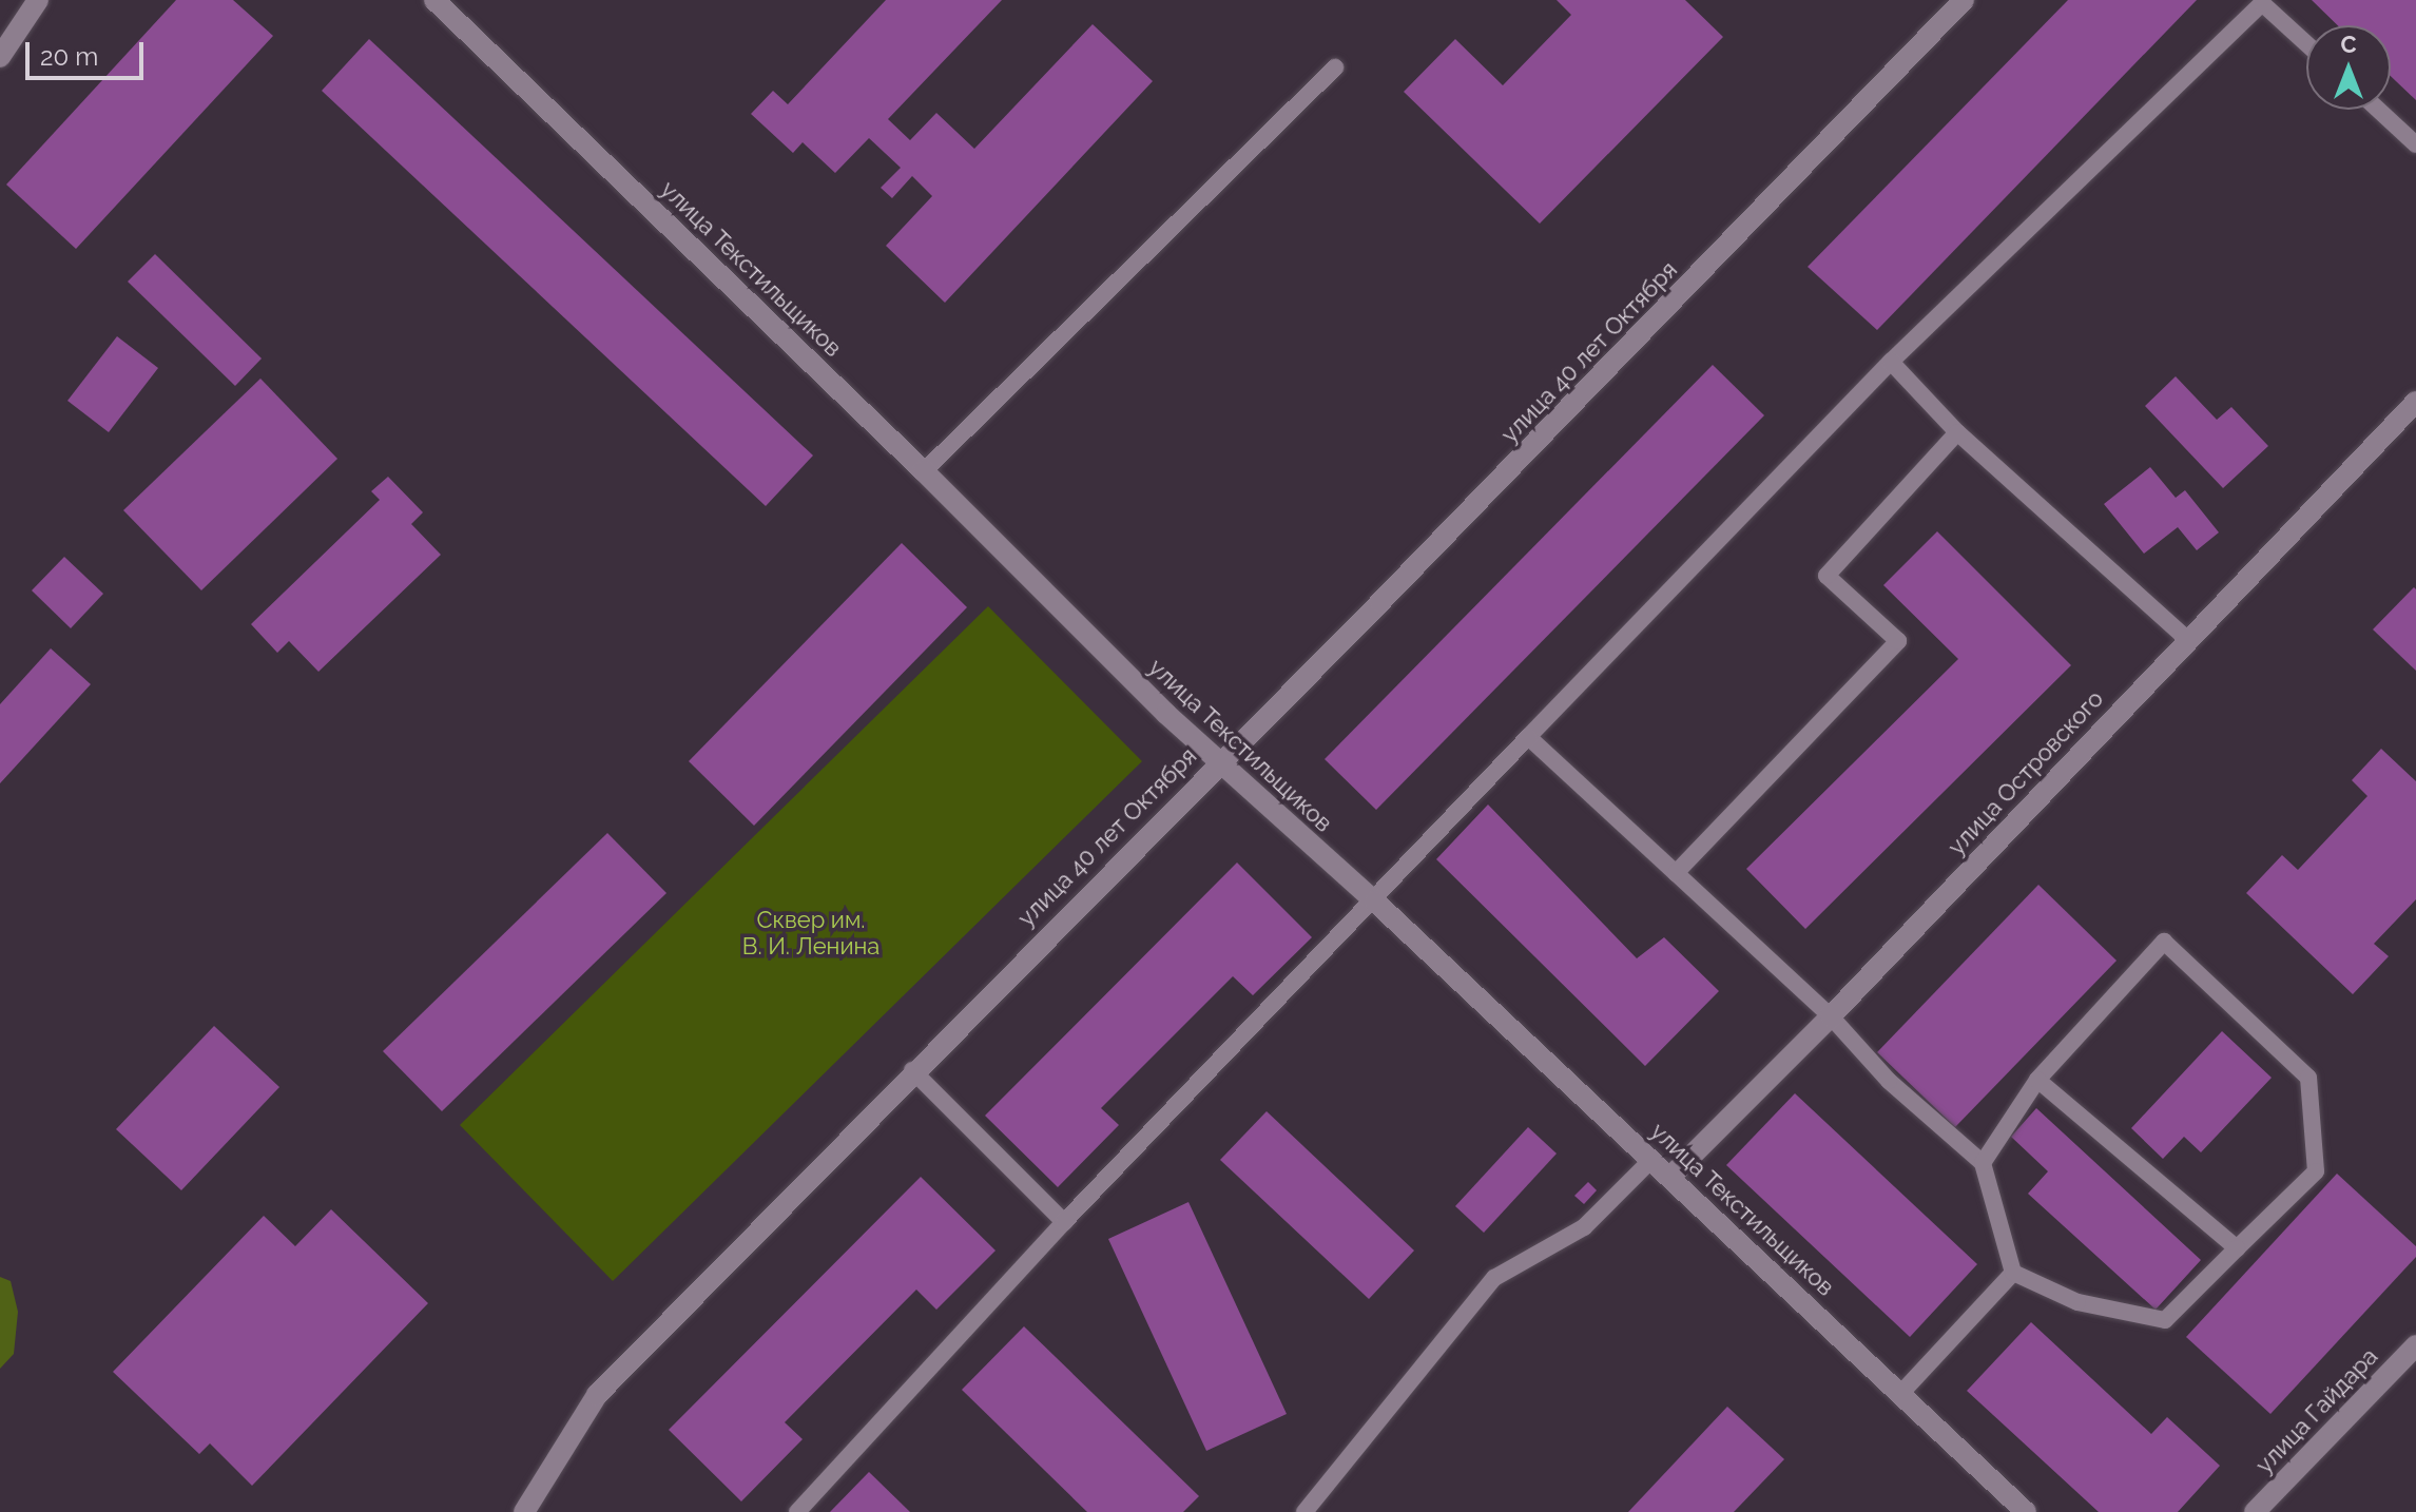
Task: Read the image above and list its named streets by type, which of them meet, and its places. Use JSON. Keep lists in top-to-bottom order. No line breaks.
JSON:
{"streets":{"street":["улица Текстильщиков","улица 40 лет Октября","улица Островского","улица Гайдара"]},"crossings":[["улица Текстильщиков","улица 40 лет Октября"],["улица Текстильщиков","улица Островского"]],"parks":["Сквер им. В. И. Ленина"],"scale_bar":"20 m","north":"top"}
